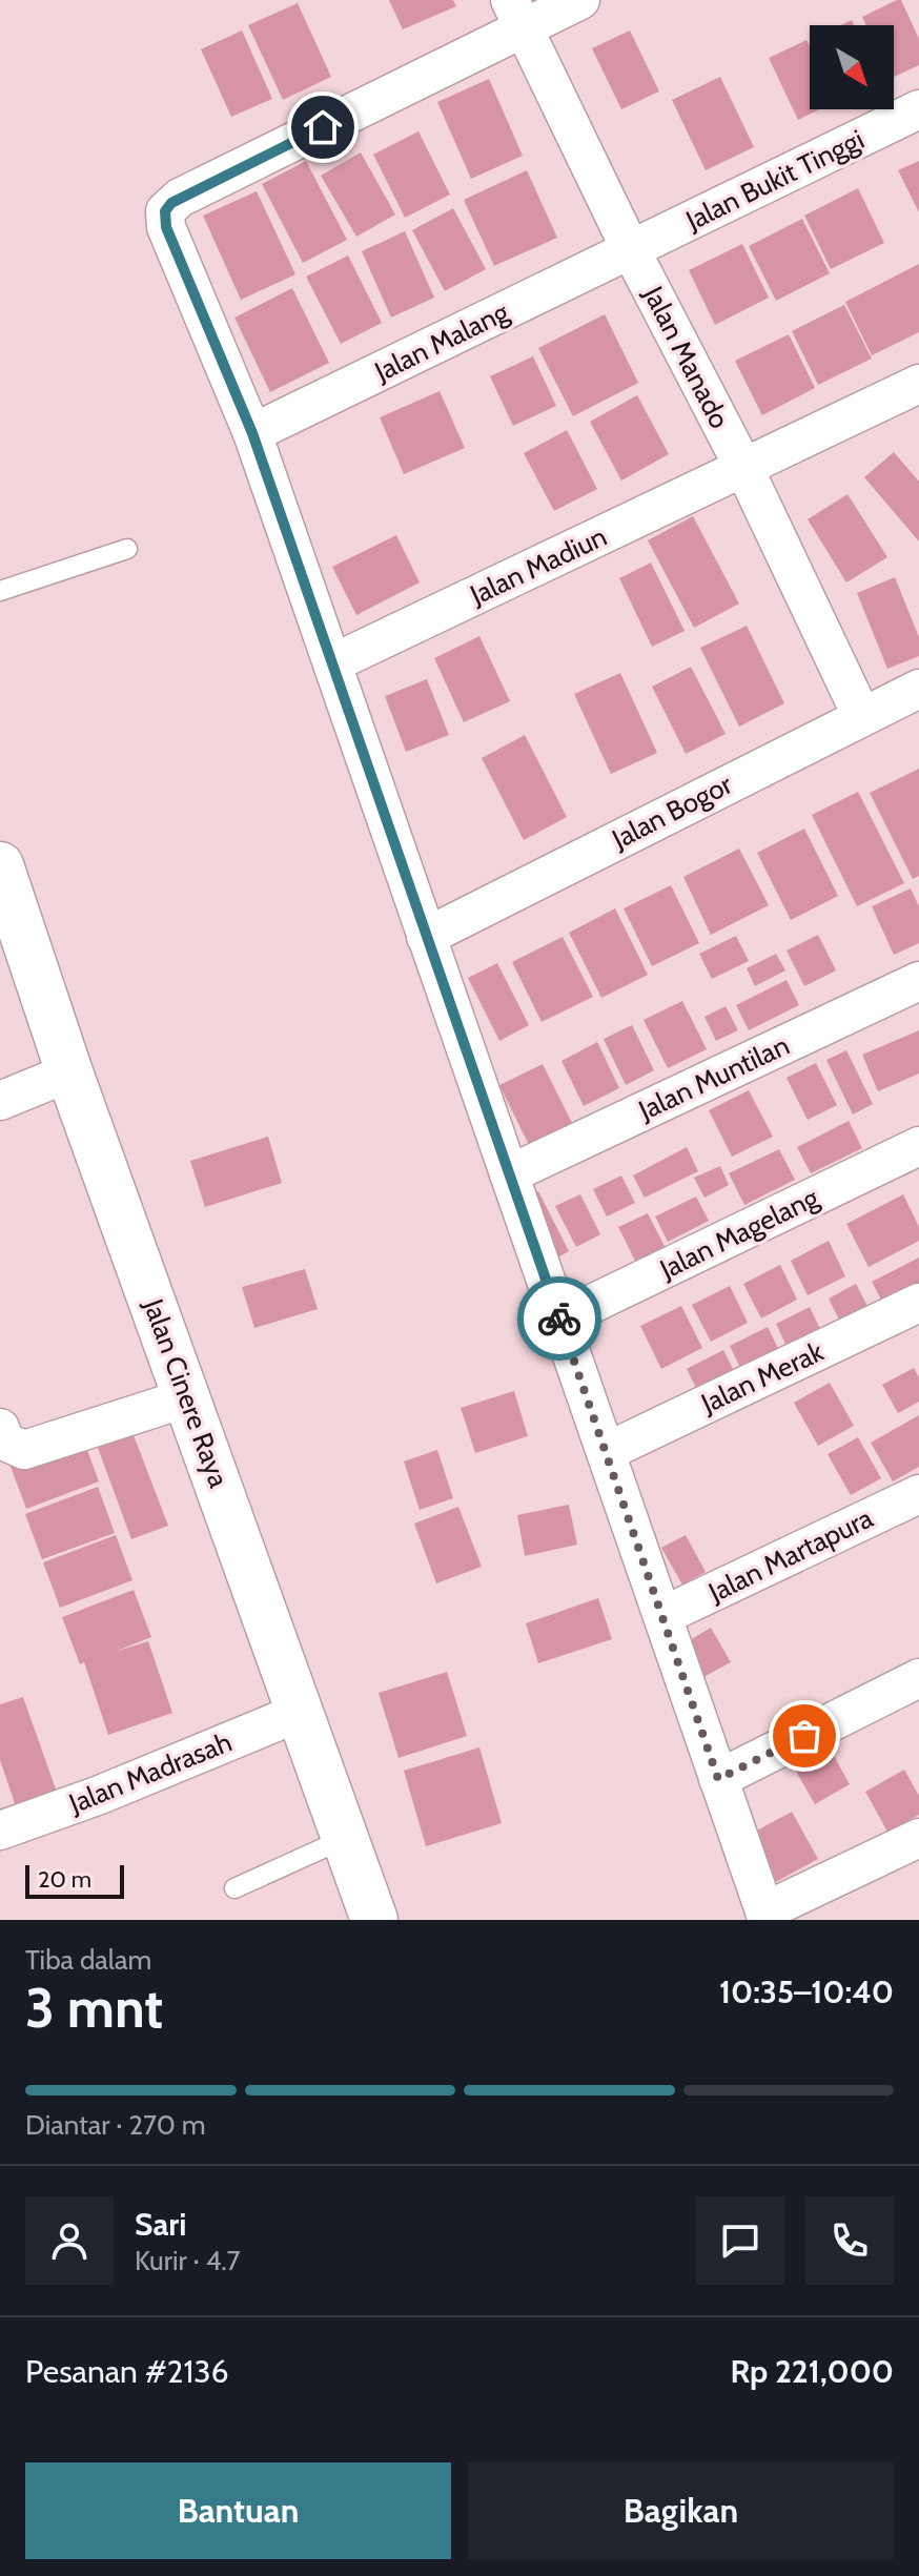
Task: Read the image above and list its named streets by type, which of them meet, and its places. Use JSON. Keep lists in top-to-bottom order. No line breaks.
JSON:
{"streets":{"main road":["Jalan Cinere Raya"],"street":["Jalan Bukit Tinggi","Jalan Malang","Jalan Manado","Jalan Madiun","Jalan Bogor","Jalan Muntilan","Jalan Magelang","Jalan Merak","Jalan Martapura","Jalan Madrasah"]},"crossings":[["Jalan Bukit Tinggi","Jalan Malang"],["Jalan Bukit Tinggi","Jalan Manado"],["Jalan Malang","Jalan Manado"],["Jalan Manado","Jalan Madiun"],["Jalan Manado","Jalan Bogor"],["Jalan Cinere Raya","Jalan Madrasah"]],"scale_bar":"20 m","north":"bottom right","page":{"scale":"20 m","heading":["3 mnt","Tiba dalam","10:35–10:40"],"panel":["Sari","Kurir · 4.7","Pesanan #2136","Rp 221,000"],"bar":"Diantar · 270 m","buttons":["Bantuan","Bagikan"]}}
